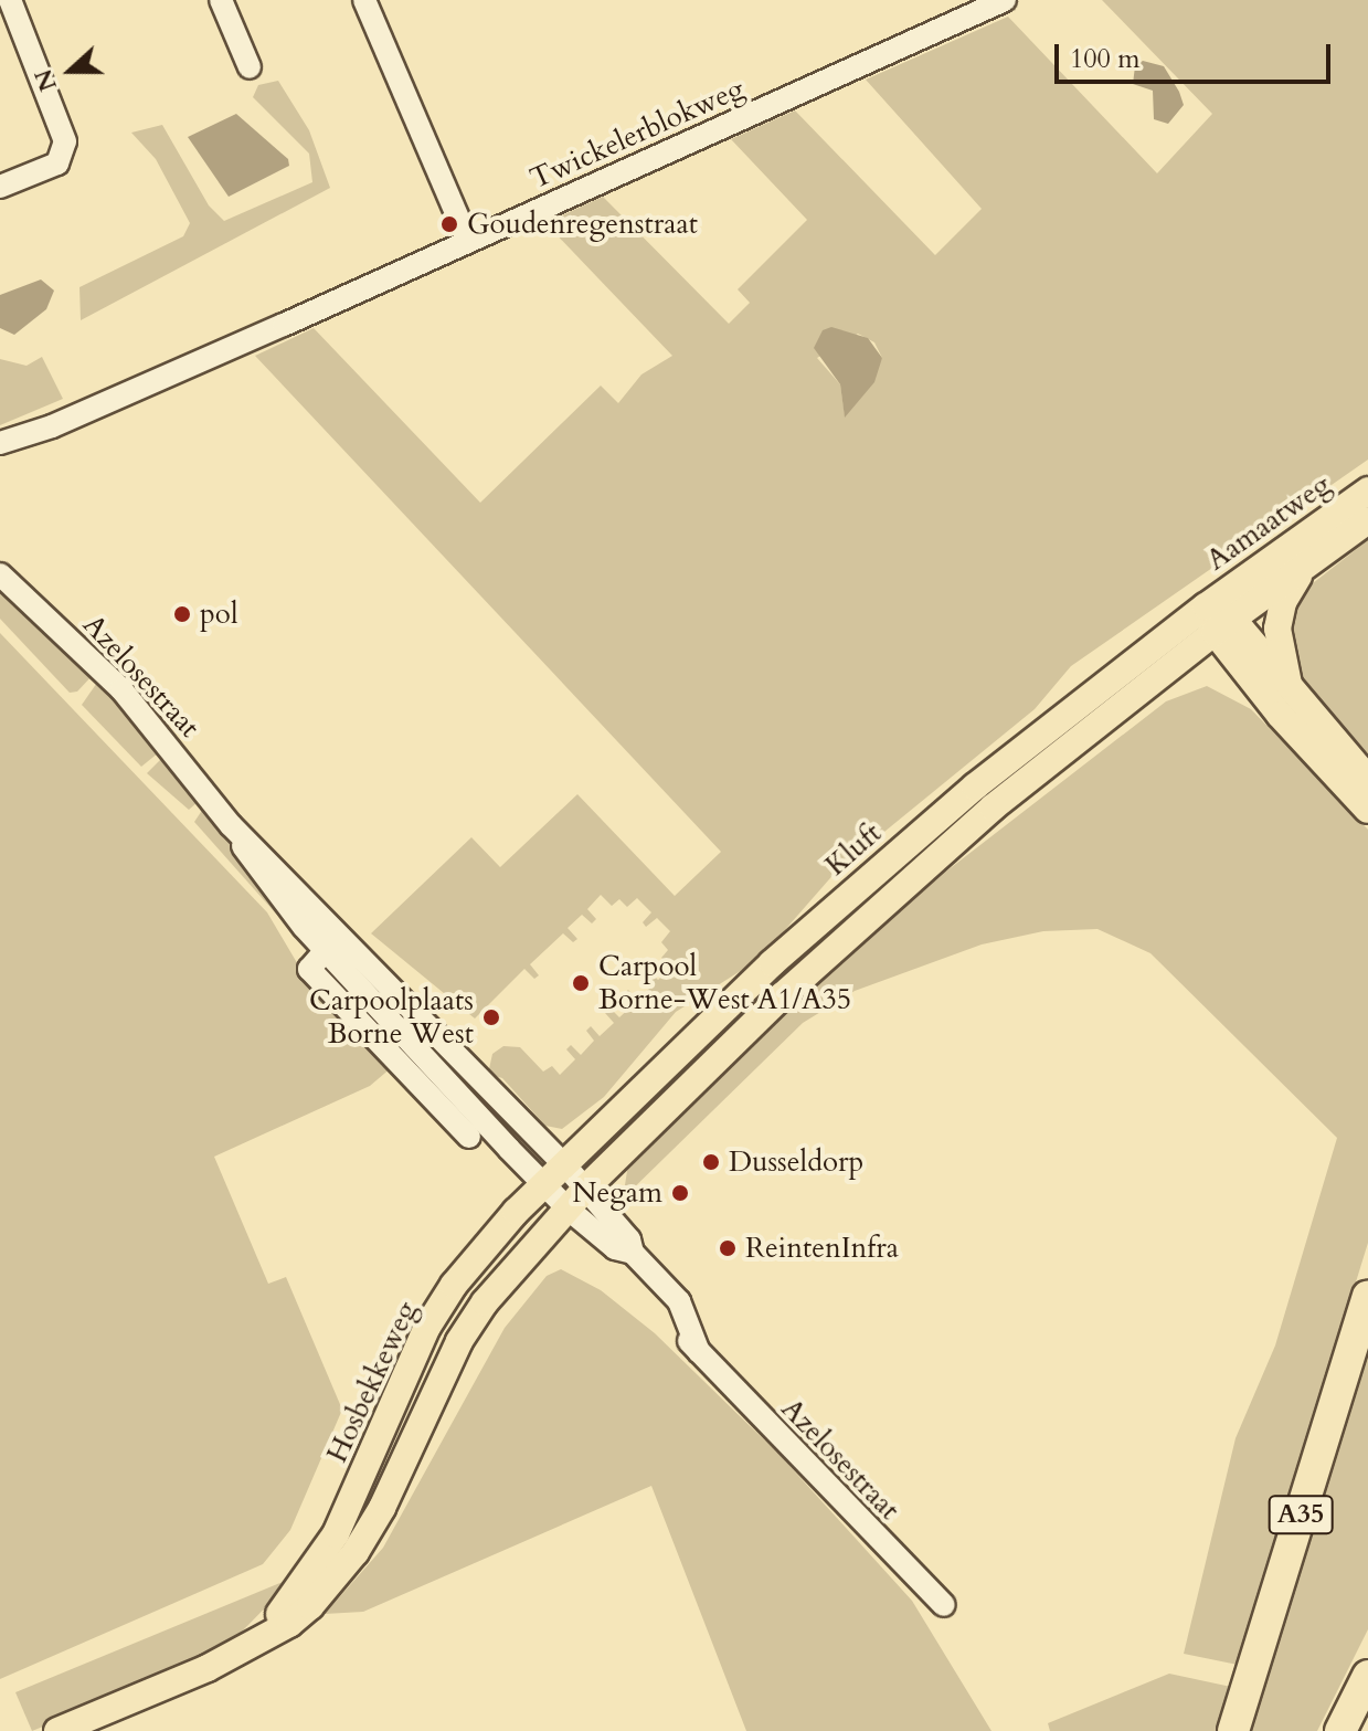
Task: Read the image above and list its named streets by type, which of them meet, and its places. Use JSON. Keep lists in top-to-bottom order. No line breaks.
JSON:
{"streets":{"highway":["A35"],"main road":["Aamaatweg","Kluft","Hosbekkeweg"],"street":["Twickelerblokweg","Azelosestraat"]},"crossings":[["Aamaatweg","Kluft"],["Azelosestraat","Kluft"],["Azelosestraat","Hosbekkeweg"],["Kluft","Hosbekkeweg"]],"places":["Goudenregenstraat","pol","Carpool Borne-West A1/A35","Carpoolplaats Borne West","Dusseldorp","Negam","ReintenInfra"],"scale_bar":"100 m","north":"left"}
